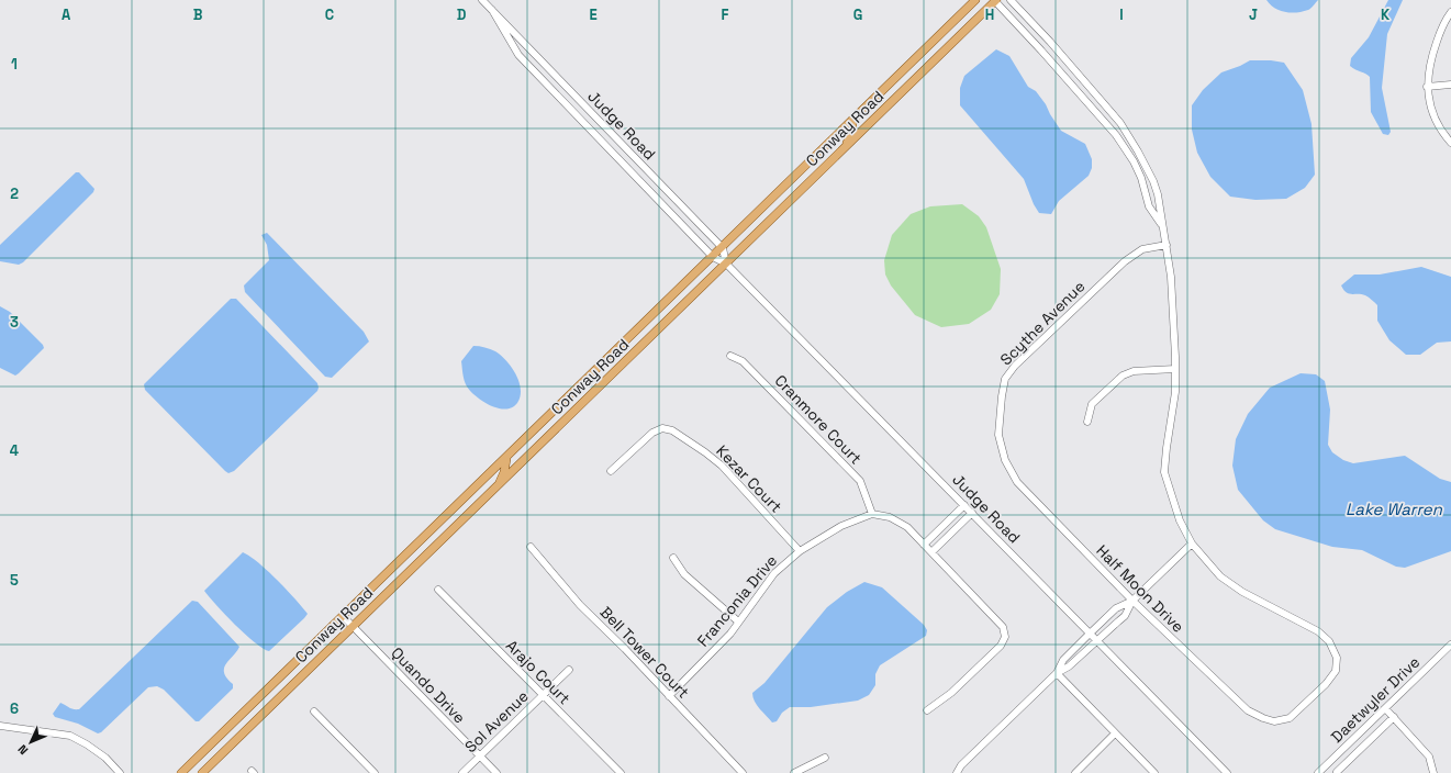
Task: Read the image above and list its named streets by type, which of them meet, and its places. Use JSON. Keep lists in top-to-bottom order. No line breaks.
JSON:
{"streets":{"main road":["Conway Road"],"street":["Judge Road","Scythe Avenue","Cranmore Court","Kezar Court","Half Moon Drive","Franconia Drive","Bell Tower Court","Arajo Court","Quando Drive","Daetwyler Drive","Sol Avenue"]},"crossings":[["Judge Road","Conway Road"],["Conway Road","Quando Drive"],["Scythe Avenue","Half Moon Drive"],["Cranmore Court","Franconia Drive"],["Kezar Court","Franconia Drive"],["Franconia Drive","Bell Tower Court"],["Arajo Court","Sol Avenue"],["Quando Drive","Sol Avenue"]],"water":["Lake Warren"],"north":"bottom left","grid":{"columns":["A","B","C","D","E","F","G","H","I","J","K"],"rows":["1","2","3","4","5","6"]}}
